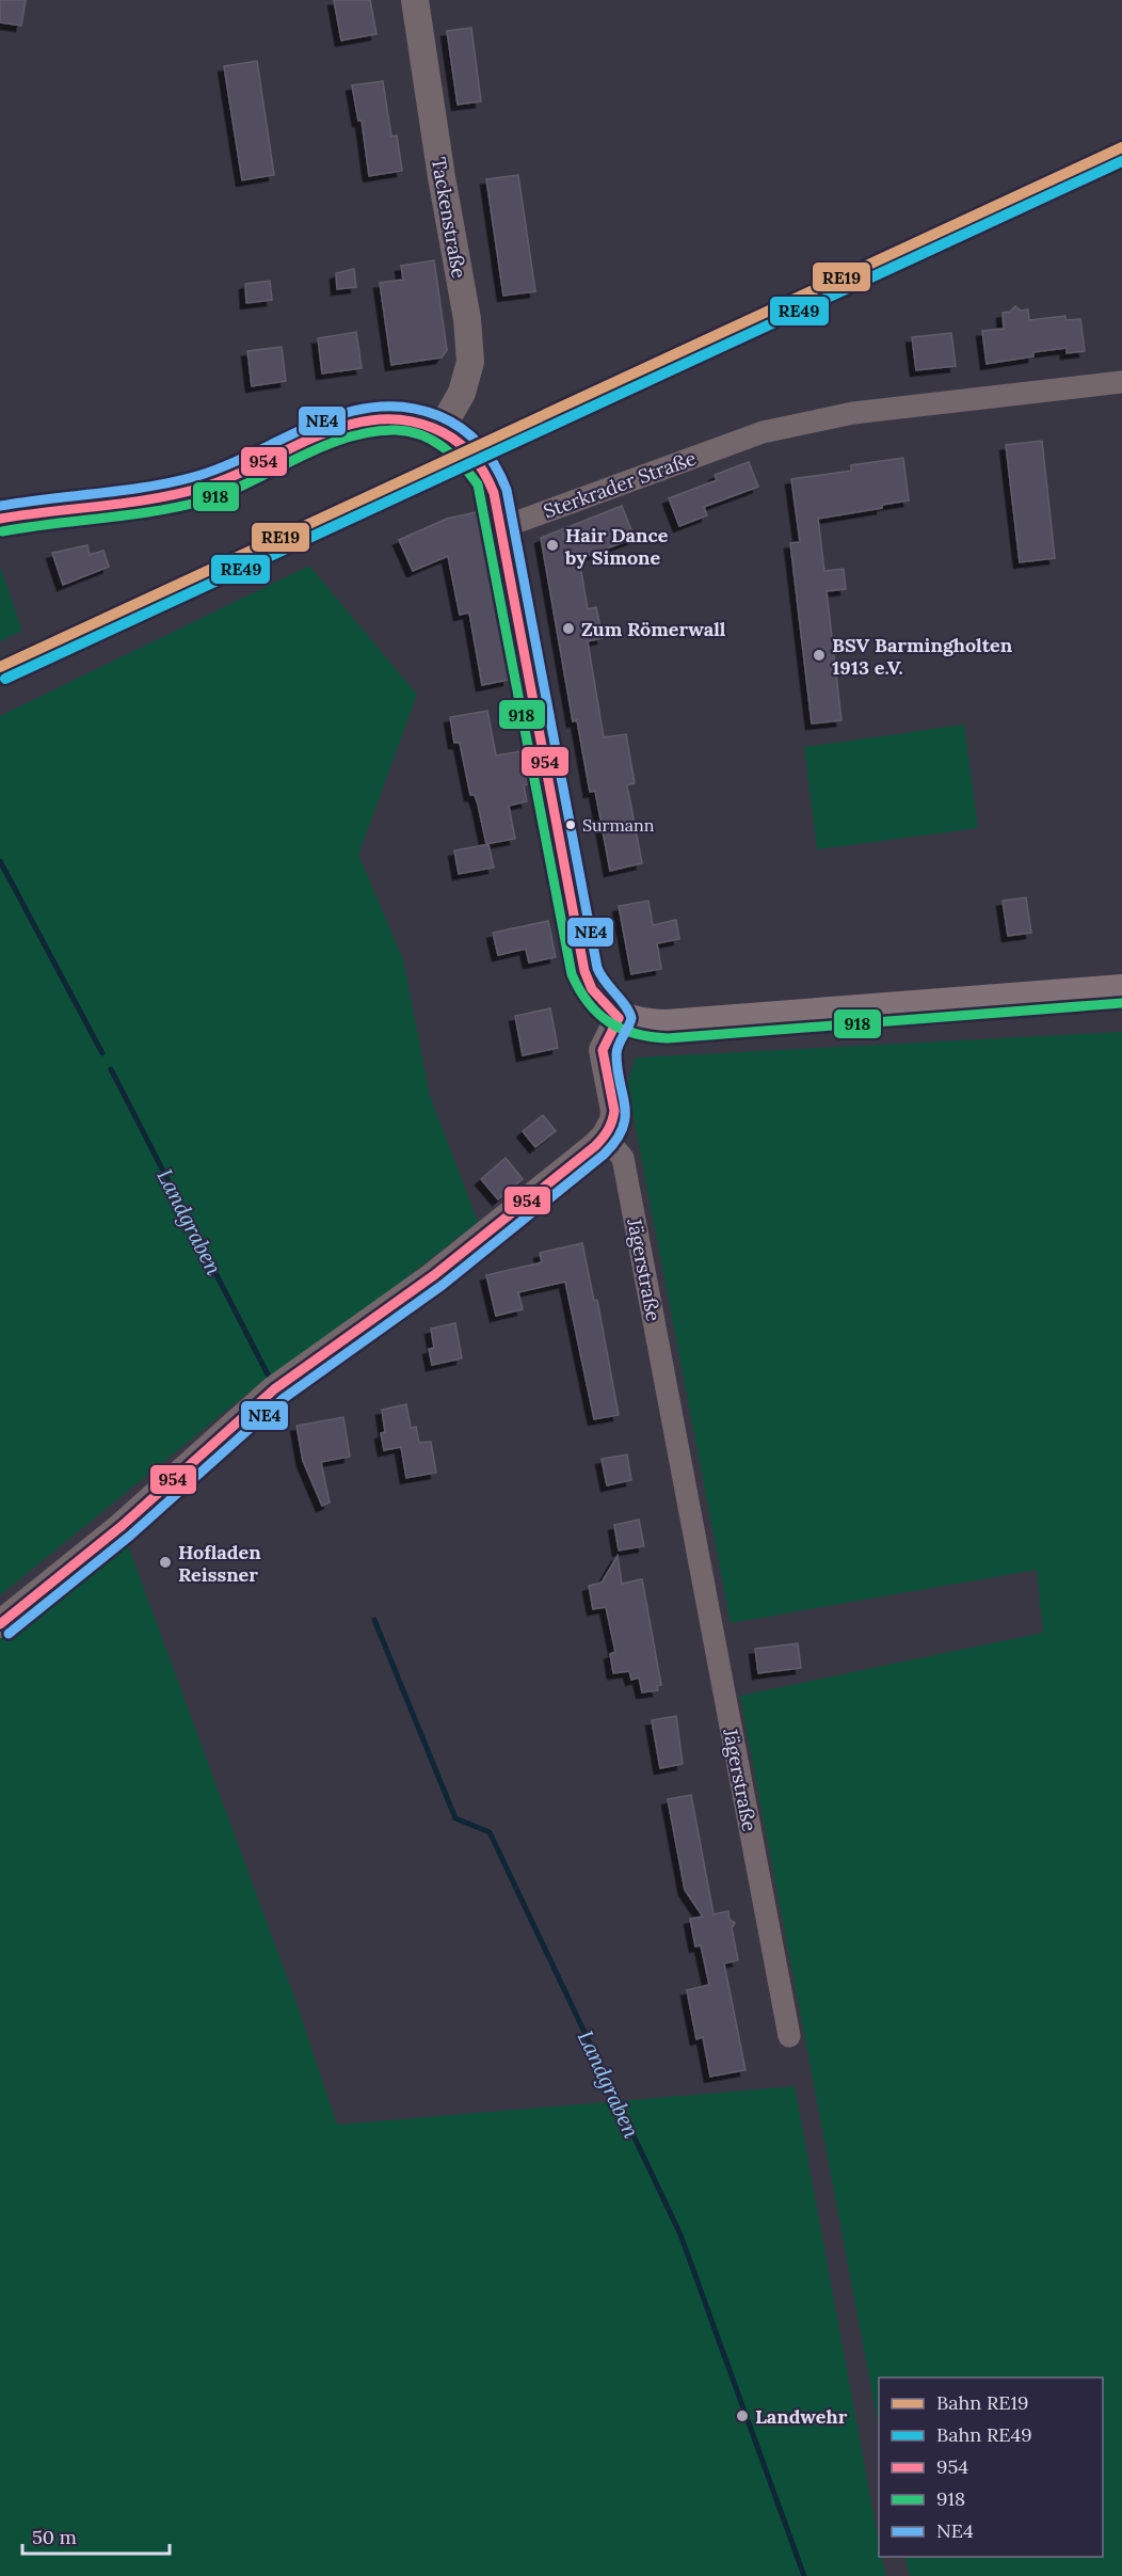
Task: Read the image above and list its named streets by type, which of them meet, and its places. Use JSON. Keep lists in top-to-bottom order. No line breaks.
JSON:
{"streets":{"street":["Tackenstraße","Sterkrader Straße","Jägerstraße"]},"water":["Landgraben"],"places":["Hair Dance by Simone","Zum Römerwall","BSV Barmingholten 1913 e.V.","Surmann","Hofladen Reissner","Landwehr"],"lines":["rail line RE19","rail line RE49","transit line NE4","transit line 954","transit line 918"],"legend":["Bahn RE19","Bahn RE49","954","918","NE4"],"scale_bar":"50 m"}
